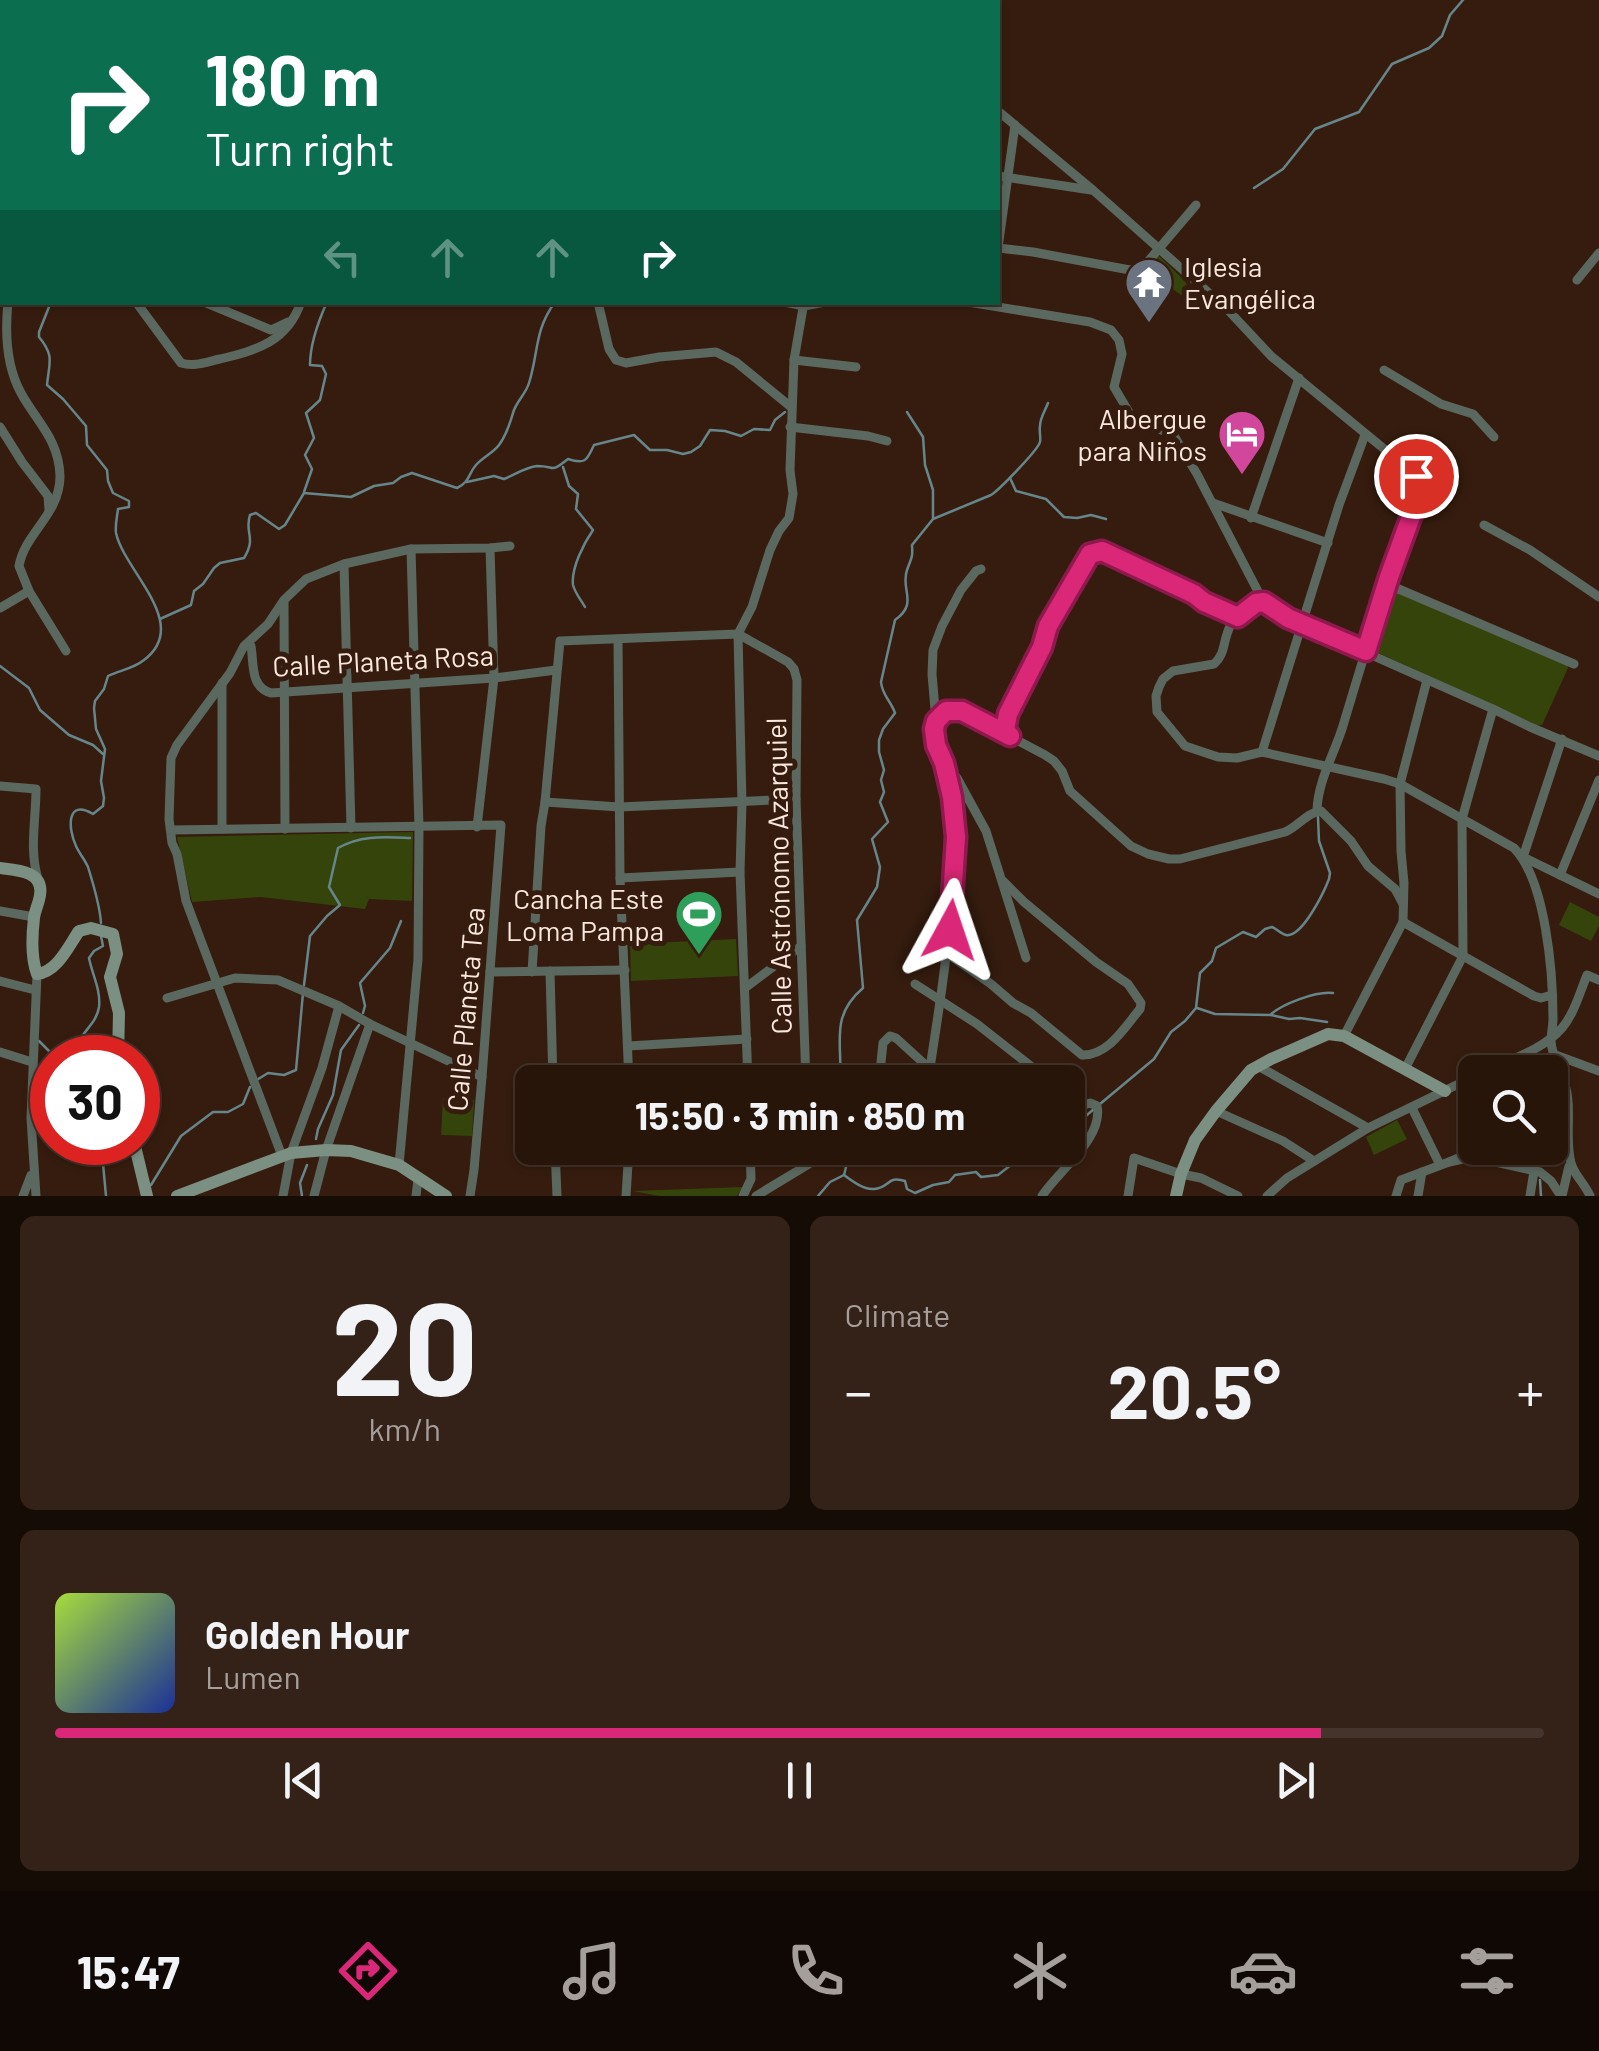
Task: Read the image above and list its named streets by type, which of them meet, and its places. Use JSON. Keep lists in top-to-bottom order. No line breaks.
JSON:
{"streets":{"street":["Calle Planeta Rosa","Calle Astrónomo Azarquiel","Calle Planeta Tea"]},"places":{"temple":["Iglesia Evangélica"],"hotel":["Albergue para Niños"],"sports":["Cancha Este Loma Pampa"]},"page":{"turn":["180 m","Turn right"],"limit":"30","trip":"15:50 · 3 min · 850 m","tile":[["20","km/h"],"Climate"],"heat":["−","20.5°","+"],"song":["Golden Hour","Lumen"],"tabs":"15:47"}}
